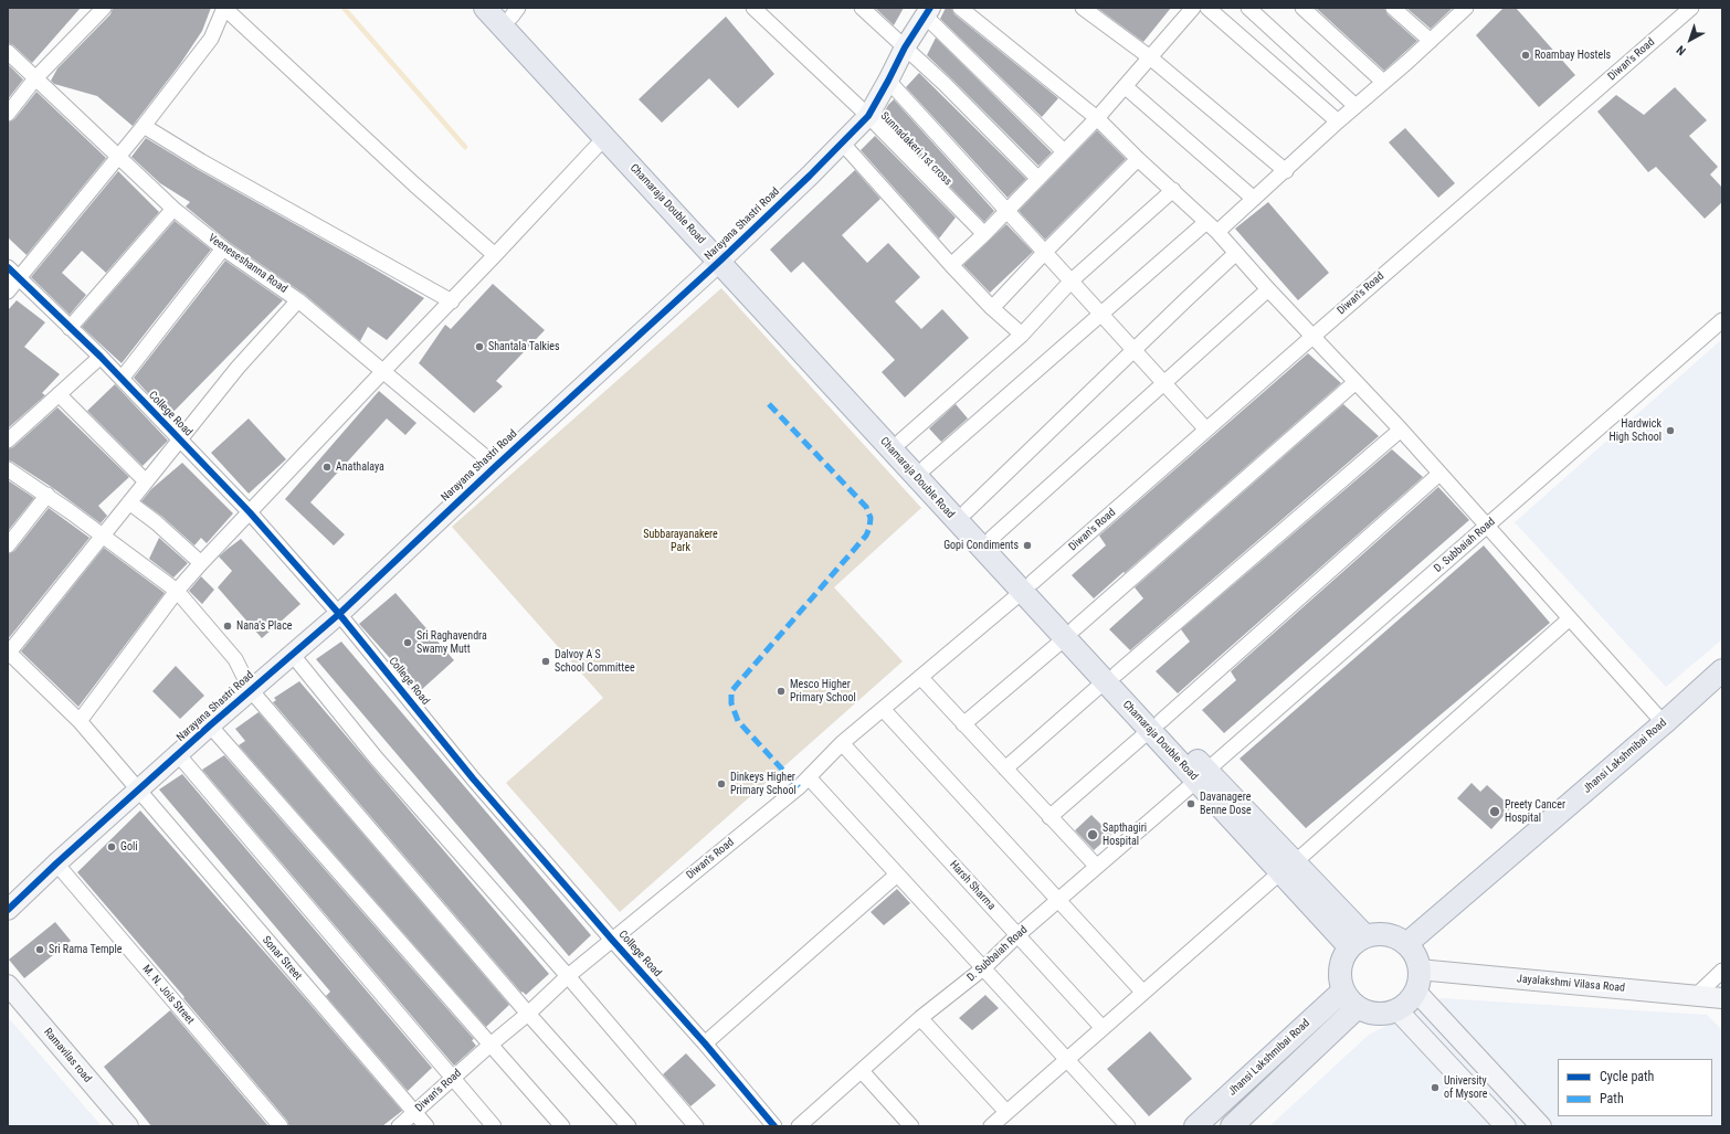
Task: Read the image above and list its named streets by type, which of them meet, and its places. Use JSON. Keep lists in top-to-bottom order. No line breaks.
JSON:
{"streets":{"main road":["Chamaraja Double Road","Jhansi Lakshmibai Road"],"street":["Diwan's Road","Sunnadakeri 1st cross","Narayana Shastri Road","Veeneseshanna Road","College Road","D. Subbaiah Road","Harsh Sharma","Sonar Street","Jayalakshmi Vilasa Road","M. N. Jois Street","Ramavilas road"]},"crossings":[["Diwan's Road","Chamaraja Double Road"],["Diwan's Road","College Road"],["Diwan's Road","Harsh Sharma"],["Diwan's Road","Sonar Street"],["Sunnadakeri 1st cross","Narayana Shastri Road"],["Chamaraja Double Road","Narayana Shastri Road"],["Chamaraja Double Road","D. Subbaiah Road"],["Chamaraja Double Road","Jhansi Lakshmibai Road"],["Chamaraja Double Road","Jayalakshmi Vilasa Road"],["Narayana Shastri Road","Veeneseshanna Road"],["Narayana Shastri Road","College Road"],["Narayana Shastri Road","Sonar Street"],["Narayana Shastri Road","M. N. Jois Street"],["D. Subbaiah Road","Harsh Sharma"],["Jhansi Lakshmibai Road","Jayalakshmi Vilasa Road"]],"parks":["Subbarayanakere Park"],"places":["Roambay Hostels","Shantala Talkies","Hardwick High School","Anathalaya","Gopi Condiments","Nana's Place","Sri Raghavendra Swamy Mutt","Dalvoy A S School Committee","Mesco Higher Primary School","Dinkeys Higher Primary School","Davanagere Benne Dose","Preety Cancer Hospital","Sapthagiri Hospital","Goli","Sri Rama Temple","University of Mysore"],"legend":["Cycle path","Path"],"north":"bottom left"}
